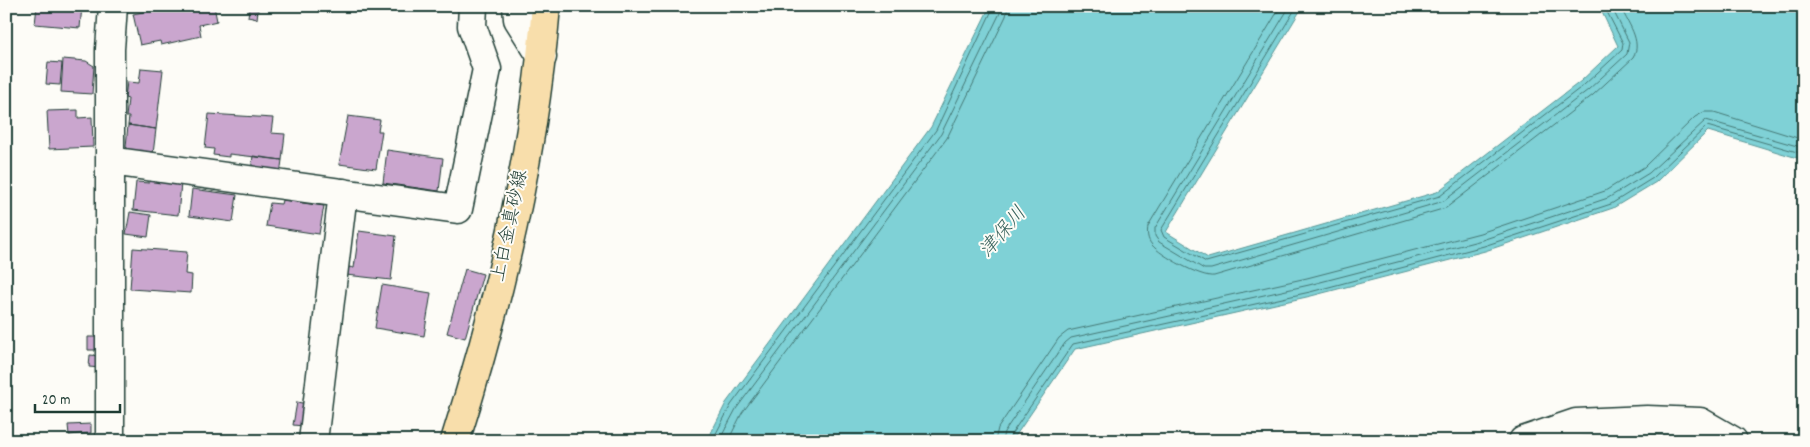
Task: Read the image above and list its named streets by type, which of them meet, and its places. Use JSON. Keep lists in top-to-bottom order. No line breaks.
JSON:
{"streets":{"main road":["上白金真砂線"]},"water":["津保川"],"scale_bar":"20 m"}
